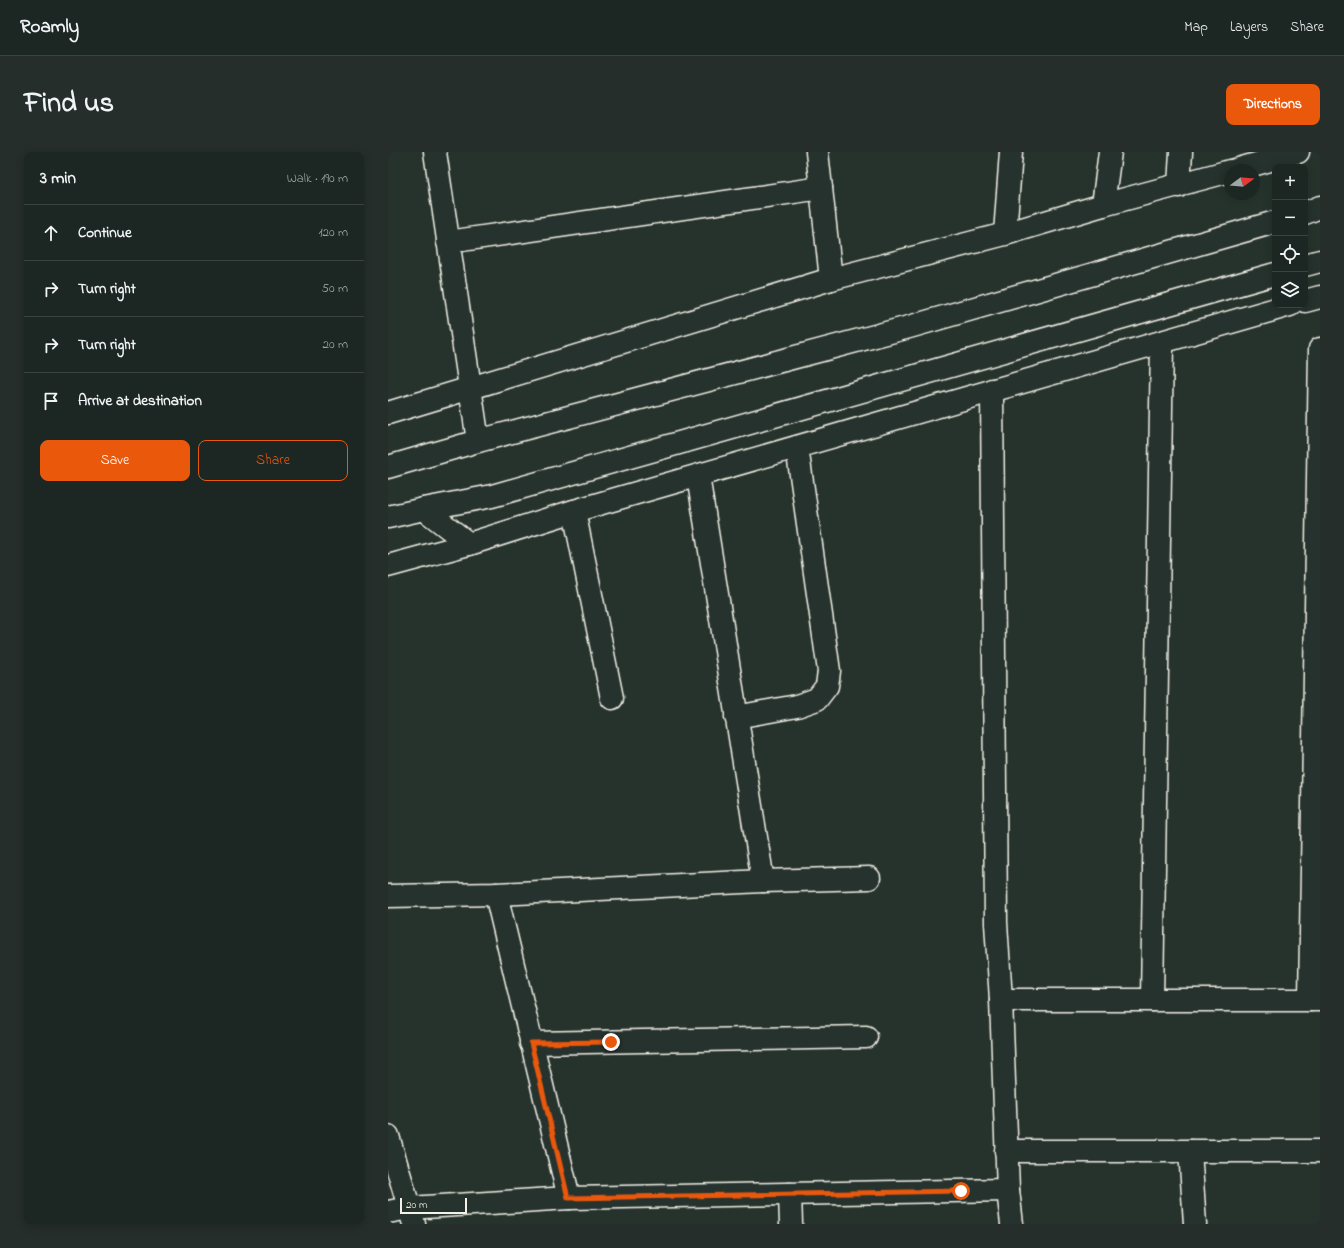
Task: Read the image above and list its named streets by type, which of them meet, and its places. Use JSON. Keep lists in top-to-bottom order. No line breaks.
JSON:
{"scale_bar":"20 m","north":"right","page":{"header":"Roamly","nav":["Map","Layers","Share"],"title":"Find us","buttons":["Directions",["Save","Share"]],"heading":["3 min","Walk · 190 m"],"map_buttons":["+","−"],"list":[["Continue","120 m"],["Turn right","50 m"],["Turn right","20 m"],"Arrive at destination"],"scale":"20 m"}}
